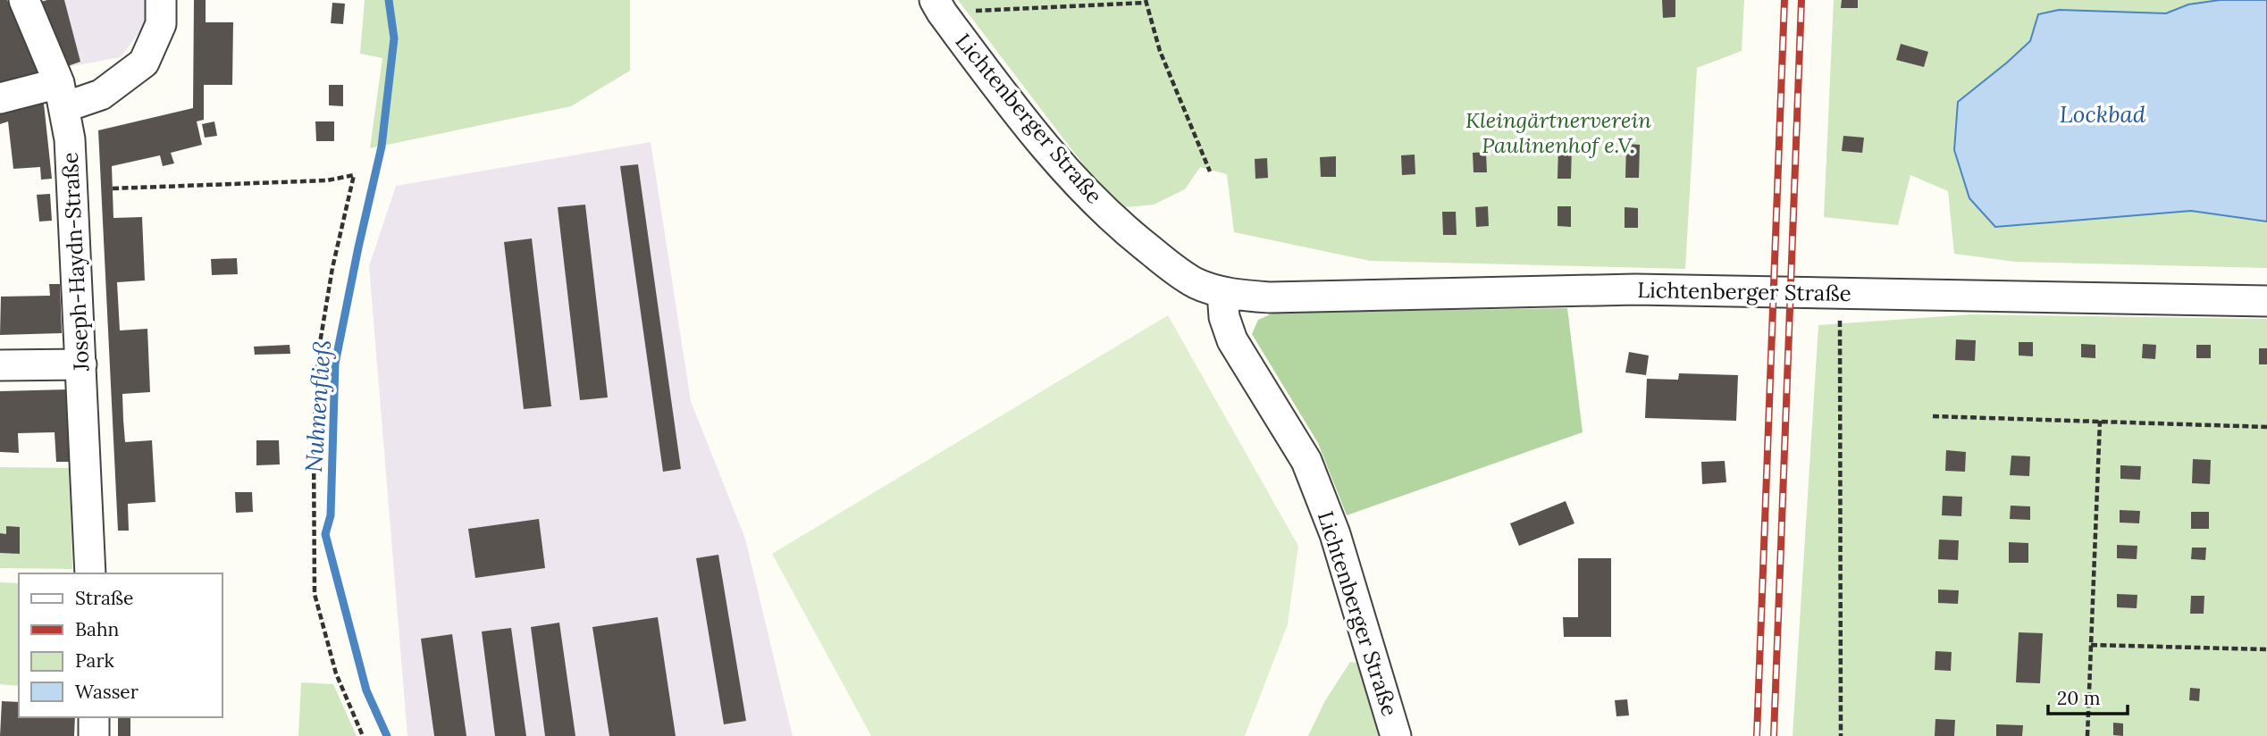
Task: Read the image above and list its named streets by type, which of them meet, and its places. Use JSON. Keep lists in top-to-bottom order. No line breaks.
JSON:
{"streets":{"street":["Lichtenberger Straße","Joseph-Haydn-Straße"]},"water":["Lockbad","Nuhnenfließ"],"parks":["Kleingärtnerverein Paulinenhof e.V."],"legend":["Straße","Bahn","Park","Wasser"],"scale_bar":"20 m"}
